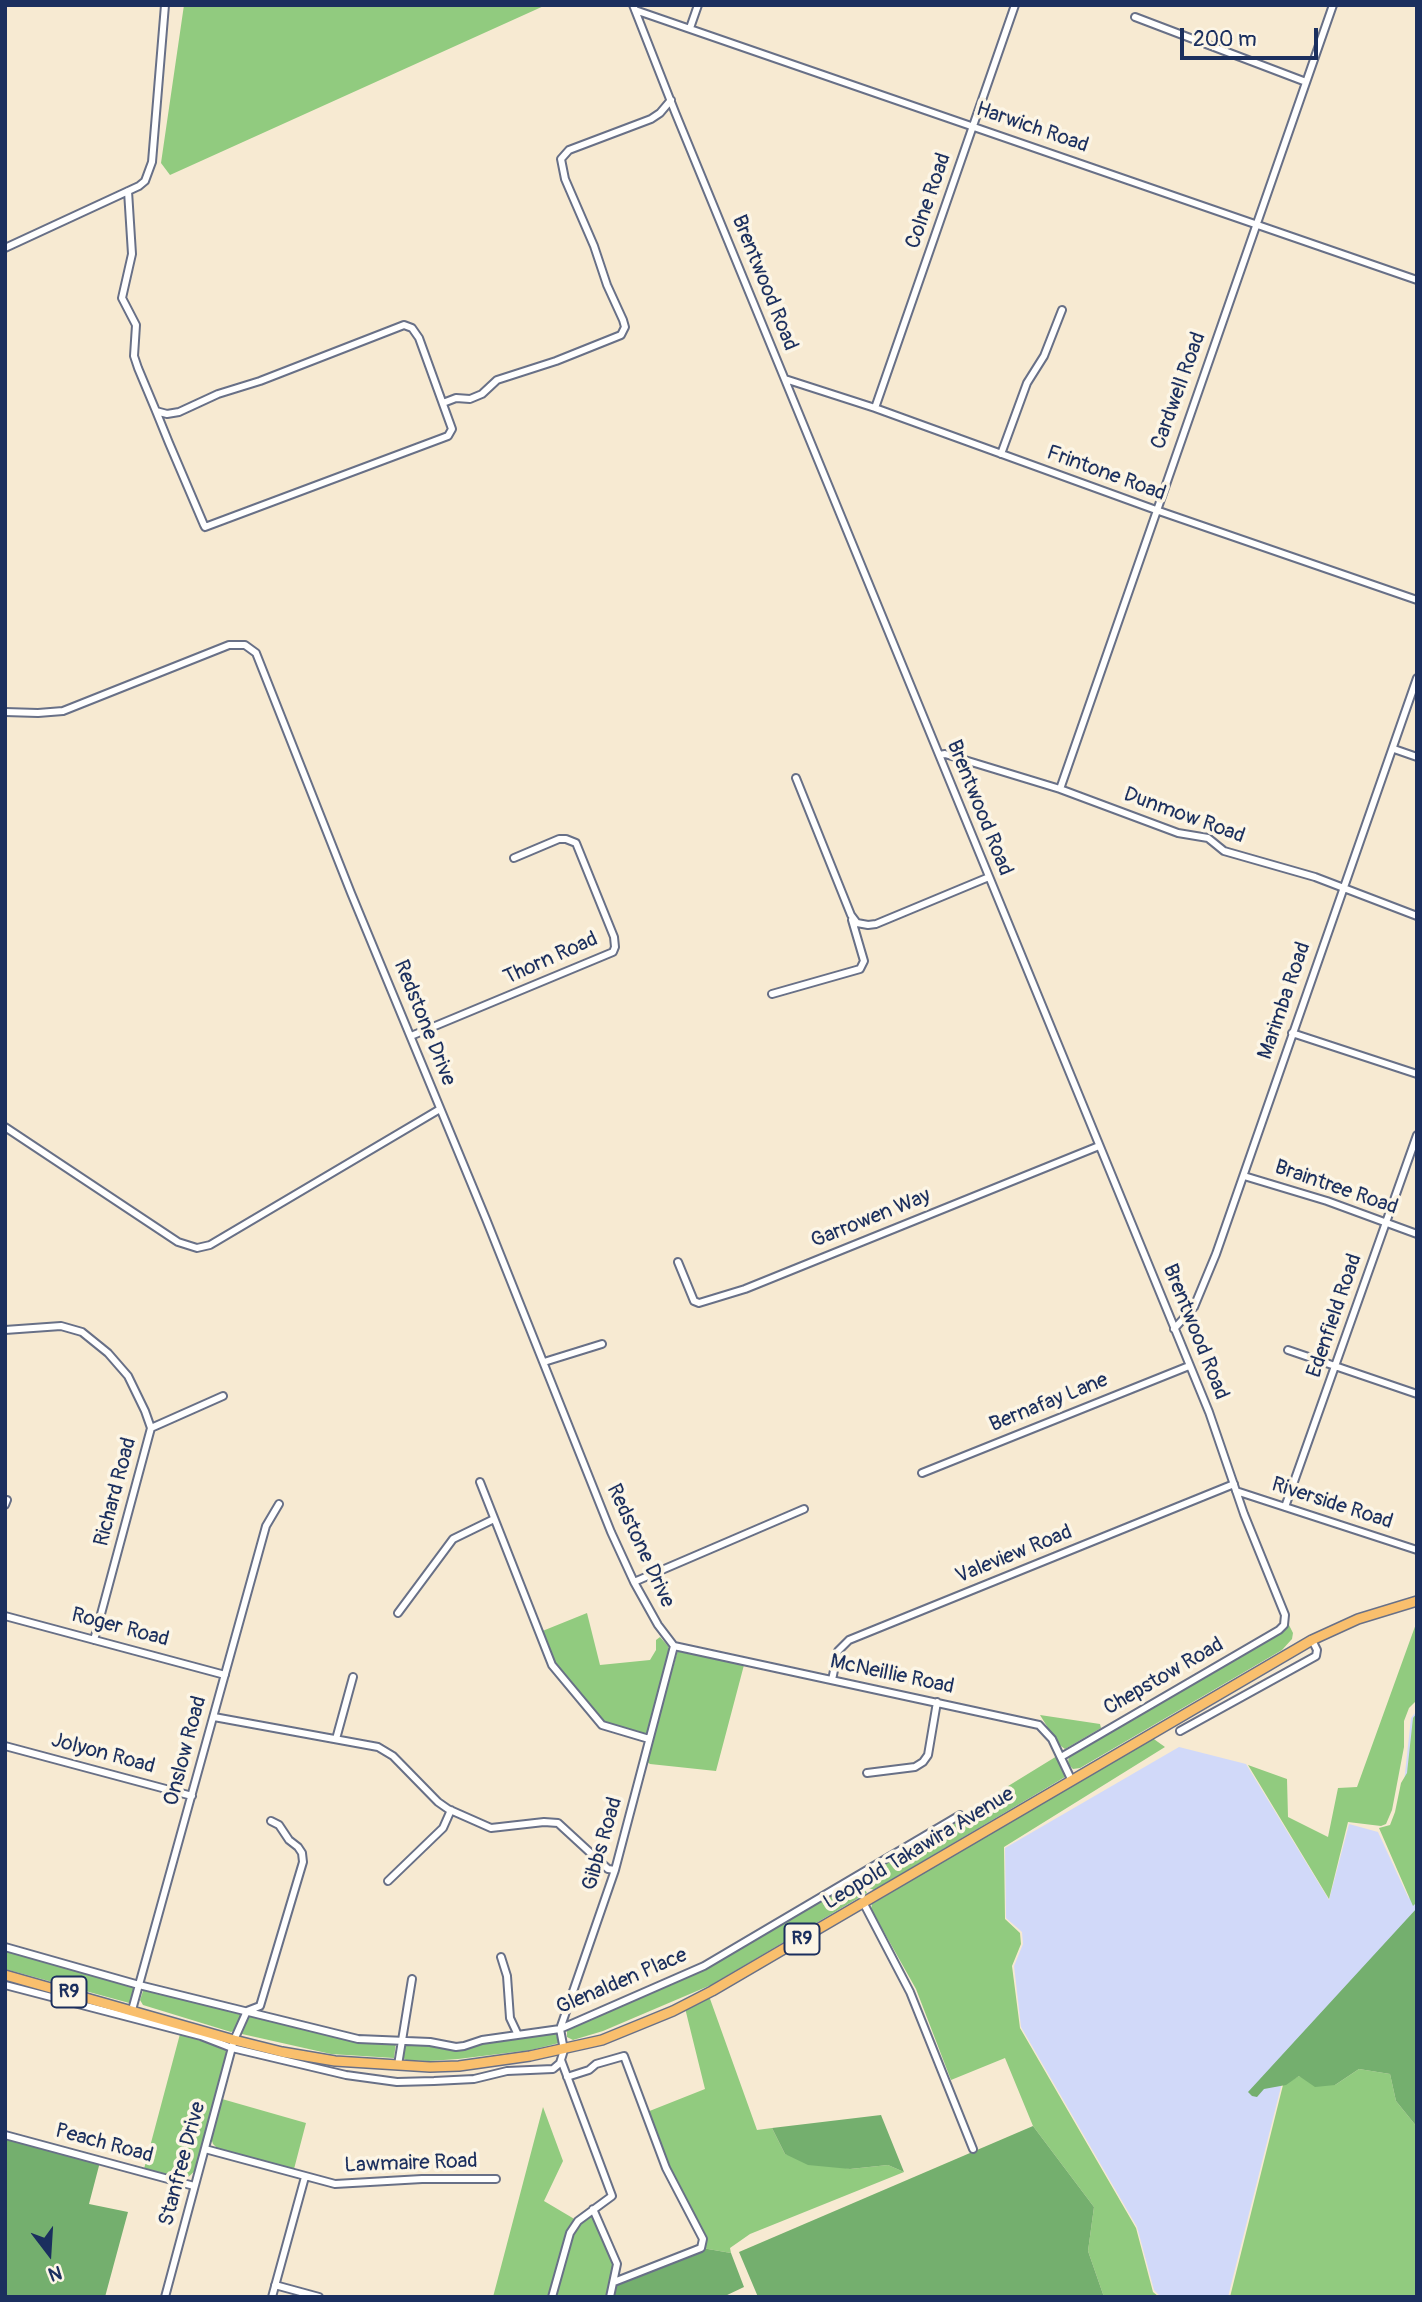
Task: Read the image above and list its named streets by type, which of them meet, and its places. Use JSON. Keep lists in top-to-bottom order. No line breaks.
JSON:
{"streets":{"highway":["Leopold Takawira Avenue","R9"],"street":["Harwich Road","Colne Road","Brentwood Road","Cardwell Road","Frintone Road","Dunmow Road","Thorn Road","Marimba Road","Redstone Drive","Braintree Road","Garrowen Way","Edenfield Road","Bernafay Lane","Richard Road","Riverside Road","Valeview Road","Roger Road","McNeillie Road","Chepstow Road","Onslow Road","Jolyon Road","Gibbs Road","Glenalden Place","Peach Road","Stanfree Drive","Lawmaire Road"]},"crossings":[["Harwich Road","Colne Road"],["Harwich Road","Brentwood Road"],["Harwich Road","Cardwell Road"],["Colne Road","Frintone Road"],["Brentwood Road","Frintone Road"],["Brentwood Road","Dunmow Road"],["Brentwood Road","Marimba Road"],["Brentwood Road","Garrowen Way"],["Brentwood Road","Bernafay Lane"],["Brentwood Road","Riverside Road"],["Brentwood Road","Valeview Road"],["Brentwood Road","Chepstow Road"],["Cardwell Road","Frintone Road"],["Cardwell Road","Dunmow Road"],["Dunmow Road","Marimba Road"],["Thorn Road","Redstone Drive"],["Marimba Road","Braintree Road"],["Redstone Drive","McNeillie Road"],["Redstone Drive","Gibbs Road"],["Braintree Road","Edenfield Road"],["Edenfield Road","Riverside Road"],["Richard Road","Roger Road"],["Riverside Road","Valeview Road"],["Valeview Road","McNeillie Road"],["Roger Road","Onslow Road"],["McNeillie Road","Chepstow Road"],["McNeillie Road","Gibbs Road"],["McNeillie Road","Leopold Takawira Avenue"],["Onslow Road","Jolyon Road"],["Onslow Road","Leopold Takawira Avenue"],["Onslow Road","R9"],["Onslow Road","Glenalden Place"],["Gibbs Road","Leopold Takawira Avenue"],["Gibbs Road","Glenalden Place"],["Leopold Takawira Avenue","R9"],["Leopold Takawira Avenue","Stanfree Drive"],["Glenalden Place","Stanfree Drive"],["Peach Road","Stanfree Drive"],["Stanfree Drive","Lawmaire Road"]],"scale_bar":"200 m","north":"bottom"}
